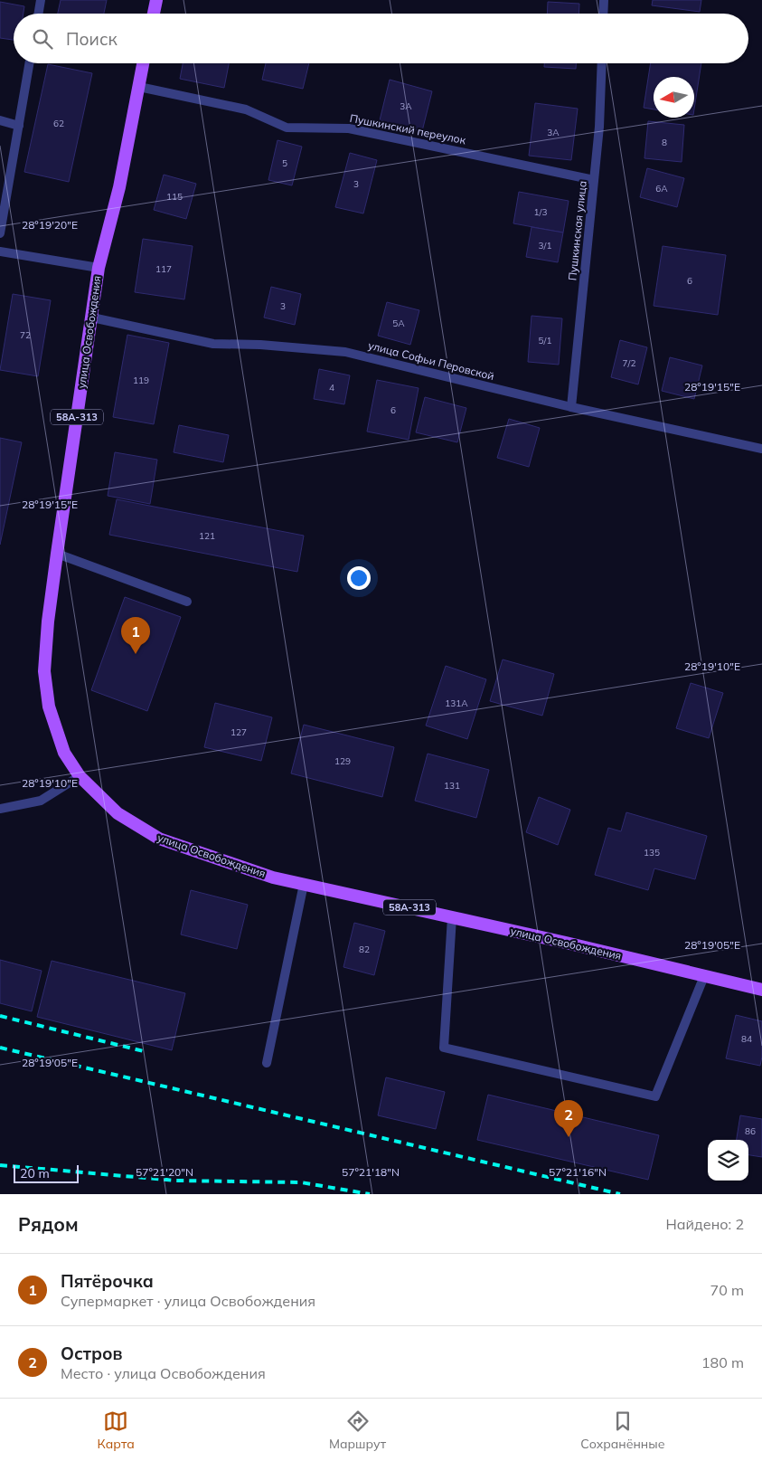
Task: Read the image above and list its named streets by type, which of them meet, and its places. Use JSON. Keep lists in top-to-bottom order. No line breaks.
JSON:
{"streets":{"main road":["улица Освобождения","58А-313"],"street":["Пушкинский переулок","Пушкинская улица","улица Софьи Перовской"]},"crossings":[["Пушкинский переулок","Пушкинская улица"],["Пушкинский переулок","улица Освобождения"],["Пушкинская улица","улица Софьи Перовской"],["улица Освобождения","улица Софьи Перовской"]],"house_numbers":["3А","62","3А","8","5","3","6А","115","1/3","3/1","117","6","3","5А","72","5/1","7/2","119","4","6","121","131А","127","129","131","135","82","84","86"],"scale_bar":"20 m","north":"left","page":{"search":"Поиск","pins":["1","2"],"scale":"20 m","heading":["Рядом","Найдено: 2"],"list":[{"mark":"1","name":"Пятёрочка","note":"Супермаркет · улица Освобождения","value":"70 m"},{"mark":"2","name":"Остров","note":"Место · улица Освобождения","value":"180 m"}],"nav":["Карта","Маршрут","Сохранённые"]},"coordinates":["28°19'20\"E","28°19'15\"E","28°19'10\"E","28°19'05\"E","57°21'20\"N","57°21'18\"N","57°21'16\"N"]}
